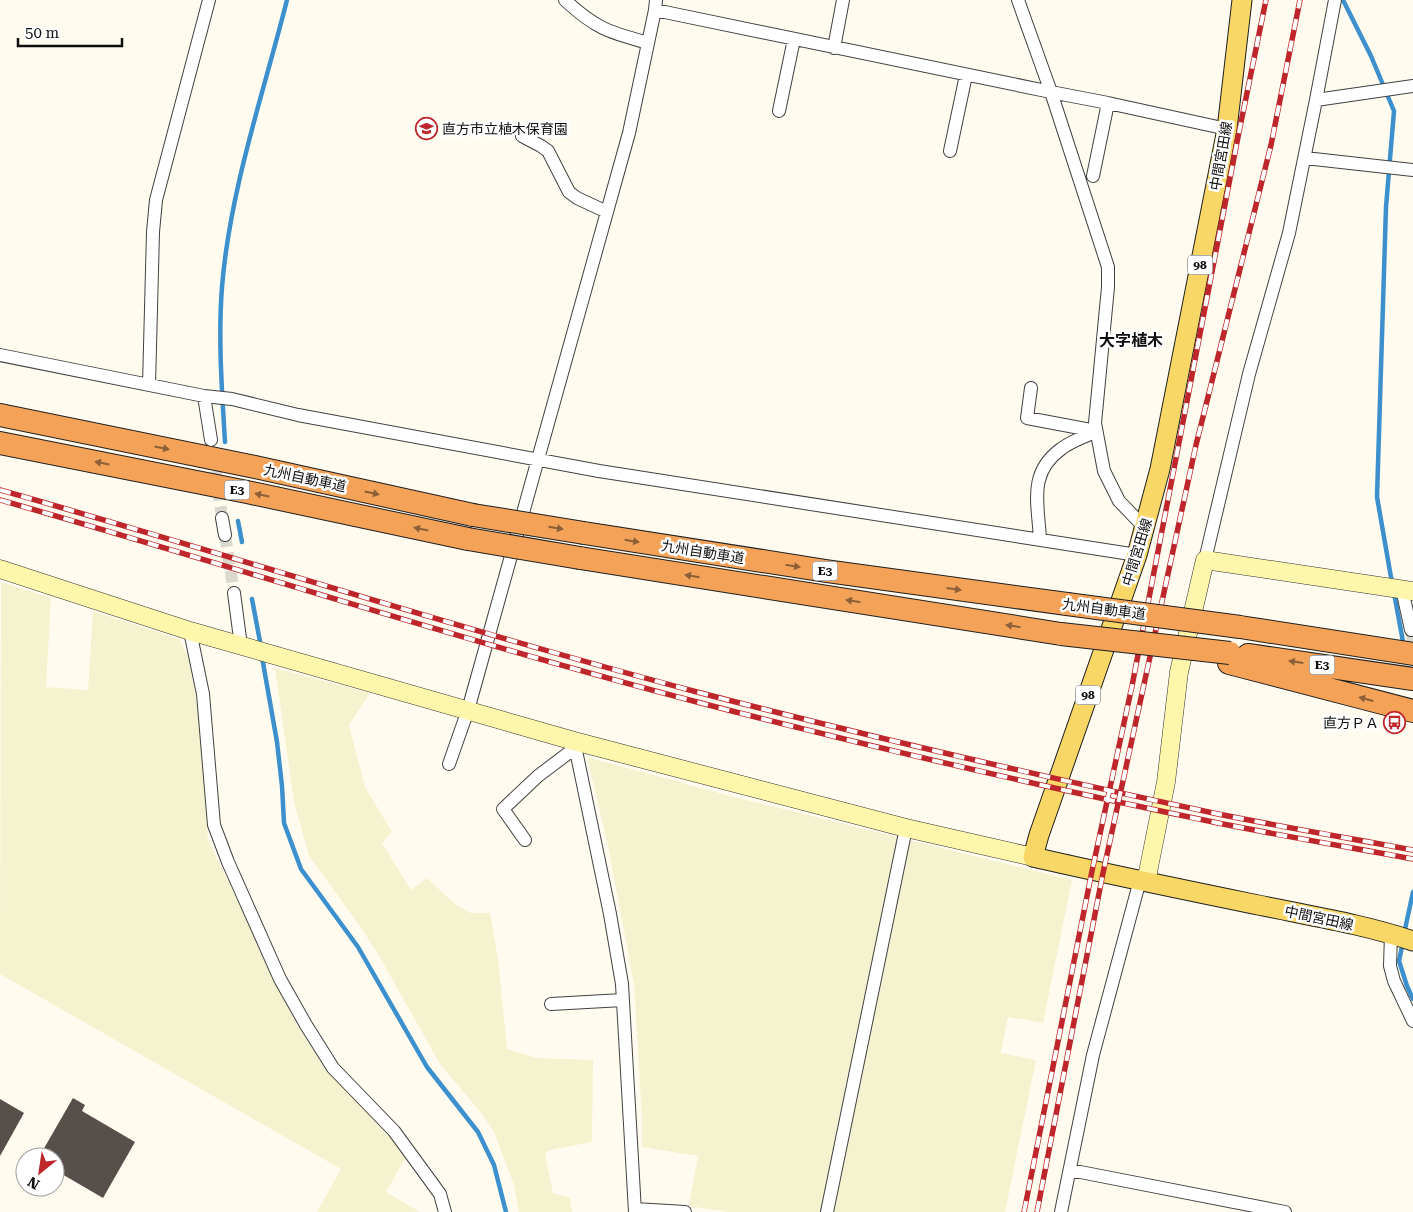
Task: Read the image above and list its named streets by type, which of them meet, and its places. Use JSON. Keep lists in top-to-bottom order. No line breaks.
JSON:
{"streets":{"highway":["九州自動車道","E3"],"main road":["中間宮田線","98"]},"districts":["大字植木"],"places":{"school or university":["直方市立植木保育園"],"bus stop":["直方ＰＡ"]},"scale_bar":"50 m","north":"bottom left"}
